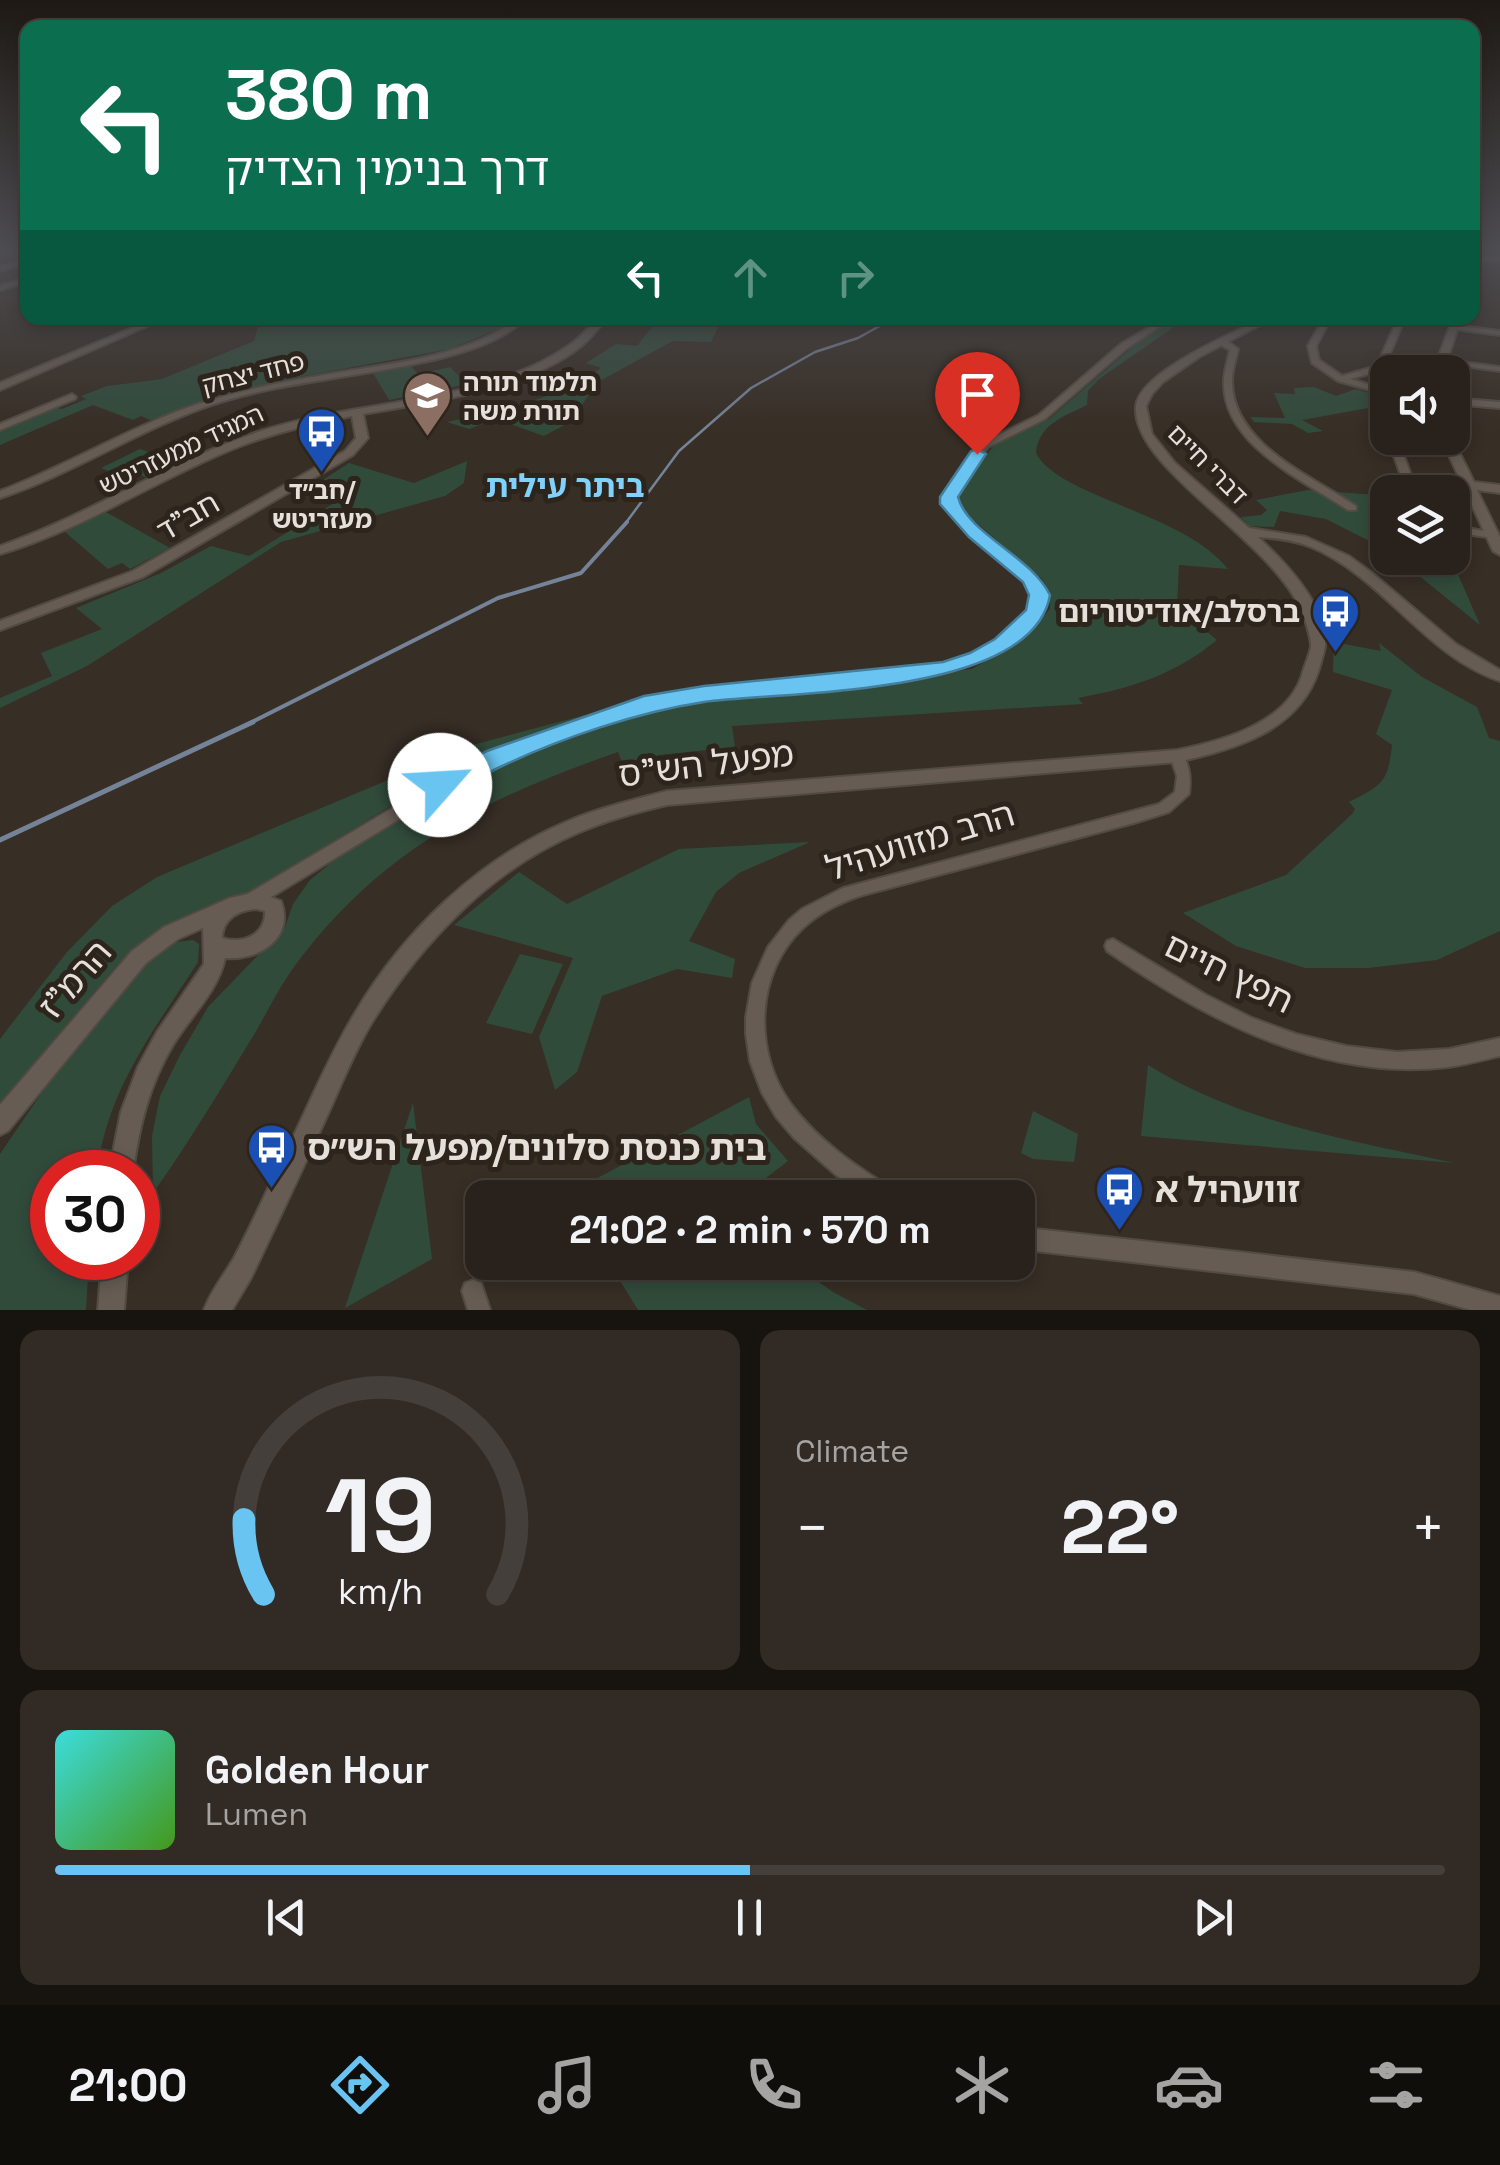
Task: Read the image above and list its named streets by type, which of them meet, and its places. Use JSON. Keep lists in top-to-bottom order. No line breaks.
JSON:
{"streets":{"street":["פחד יצחק","המגיד ממעזריטש","דברי חיים","חב\"ד","מפעל הש\"ס","הרב מזוועהיל","חפץ חיים","הרמ\"ז"]},"crossings":[["המגיד ממעזריטש","חב\"ד"],["דברי חיים","מפעל הש\"ס"],["מפעל הש\"ס","הרב מזוועהיל"]],"districts":["ביתר עילית"],"places":{"school or university":["תלמוד תורה תורת משה"],"bus stop":["חב״ד/ מעזריטש","ברסלב/אודיטוריום","בית כנסת סלונים/מפעל הש״ס","זוועהיל א"]},"page":{"turn":["380 m","דרך בנימין הצדיק"],"limit":"30","trip":"21:02 · 2 min · 570 m","tile":"Climate","heat":["−","22°","+"],"song":["Golden Hour","Lumen"],"tabs":"21:00","gauge":["19","km/h"]}}
